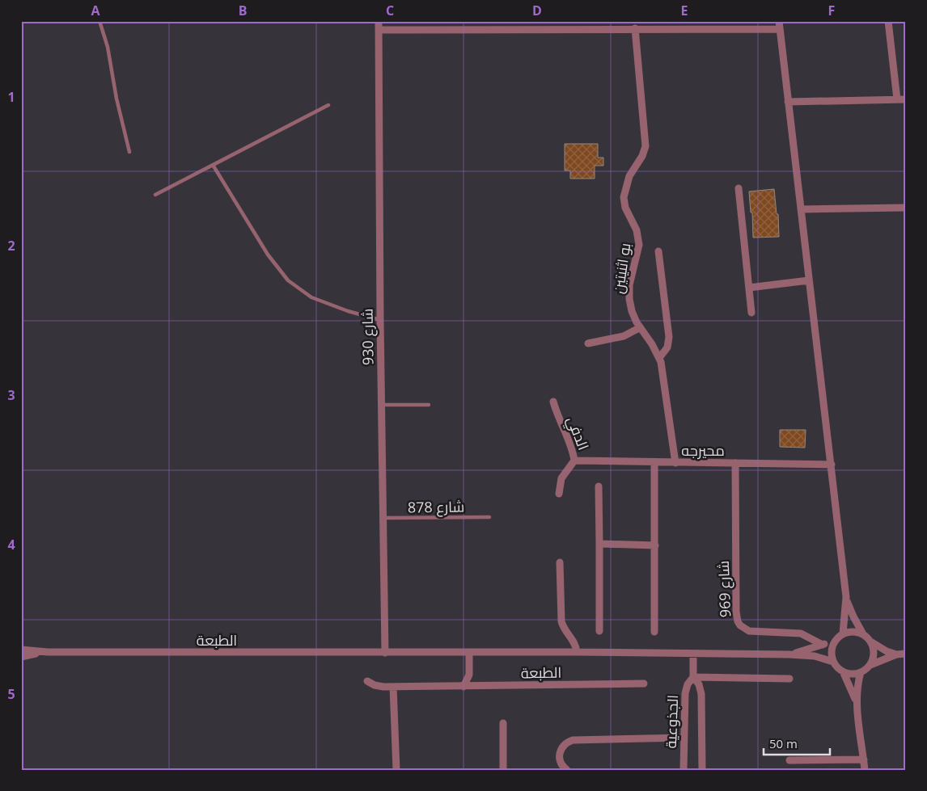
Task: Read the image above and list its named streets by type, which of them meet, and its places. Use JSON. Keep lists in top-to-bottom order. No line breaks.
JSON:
{"streets":{"street":["بو اثنيتين","شارع 930","الدفي","محيرجه","شارع 969","الطبعة","الجذوعية"],"lane":["شارع 878"]},"crossings":[["بو اثنيتين","محيرجه"],["شارع 930","شارع 878"],["شارع 930","الطبعة"],["الدفي","محيرجه"],["محيرجه","شارع 969"],["الطبعة","الجذوعية"]],"scale_bar":"50 m","grid":{"columns":["A","B","C","D","E","F"],"rows":["1","2","3","4","5"]}}
